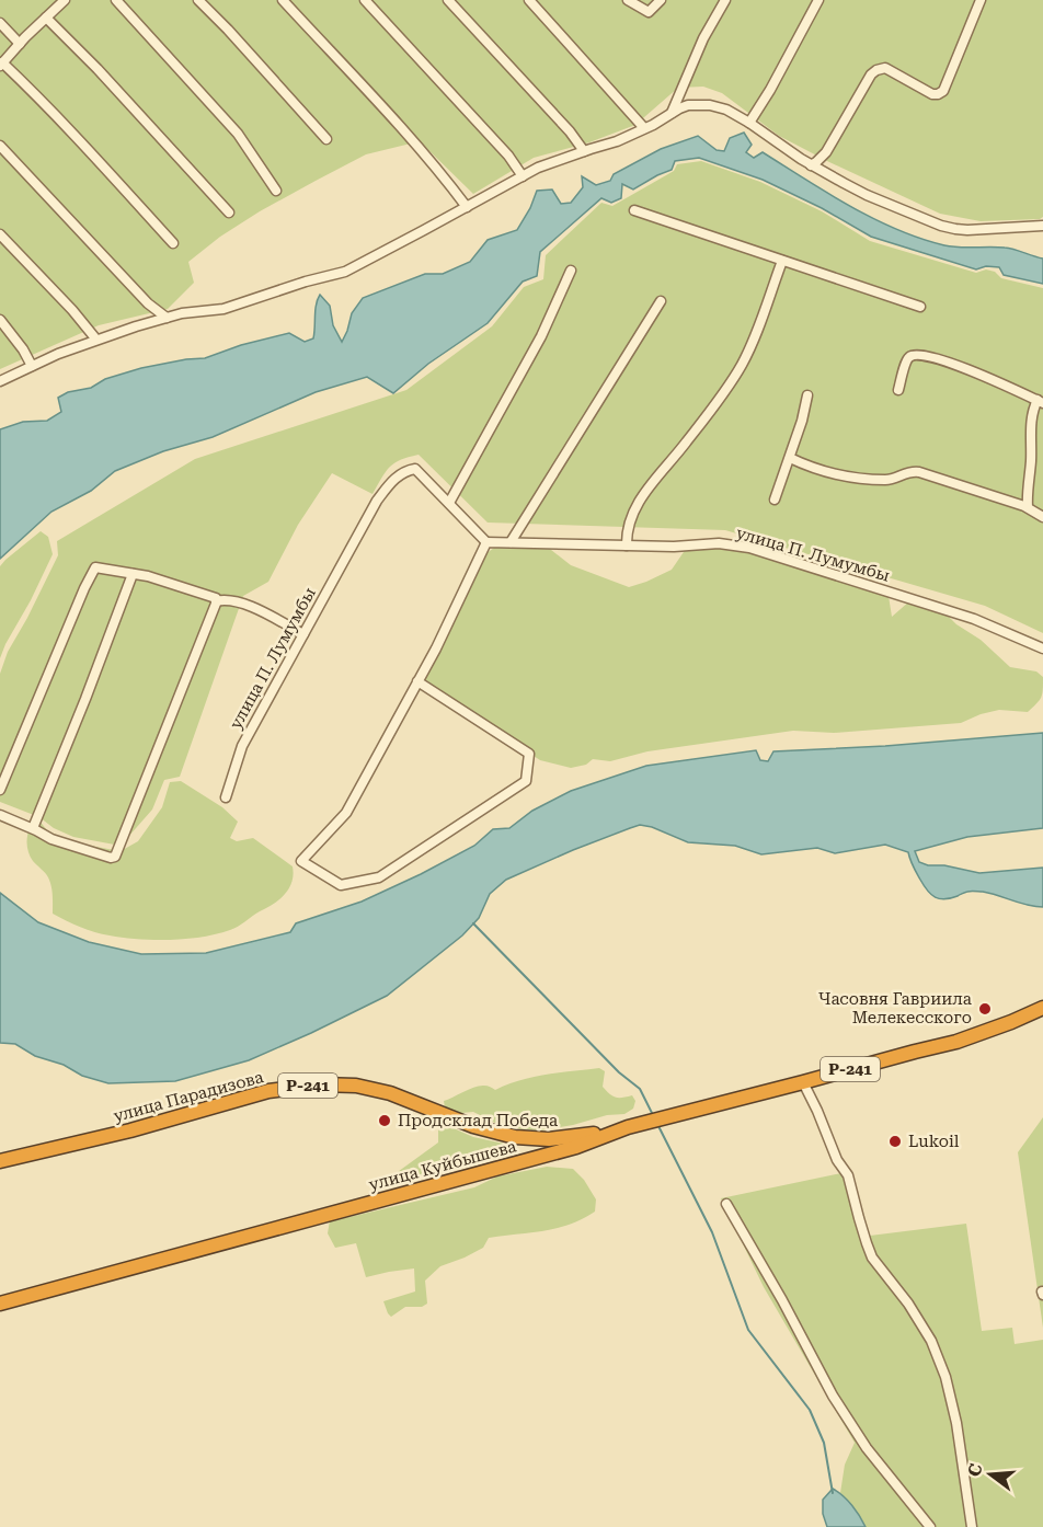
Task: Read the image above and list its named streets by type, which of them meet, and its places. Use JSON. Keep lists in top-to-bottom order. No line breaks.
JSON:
{"streets":{"highway":["Р-241","улица Парадизова","улица Куйбышева"],"street":["улица П. Лумумбы"]},"crossings":[["улица Парадизова","улица Куйбышева"]],"places":["Часовня Гавриила Мелекесского","Продсклад Победа","Lukoil"],"north":"left"}
